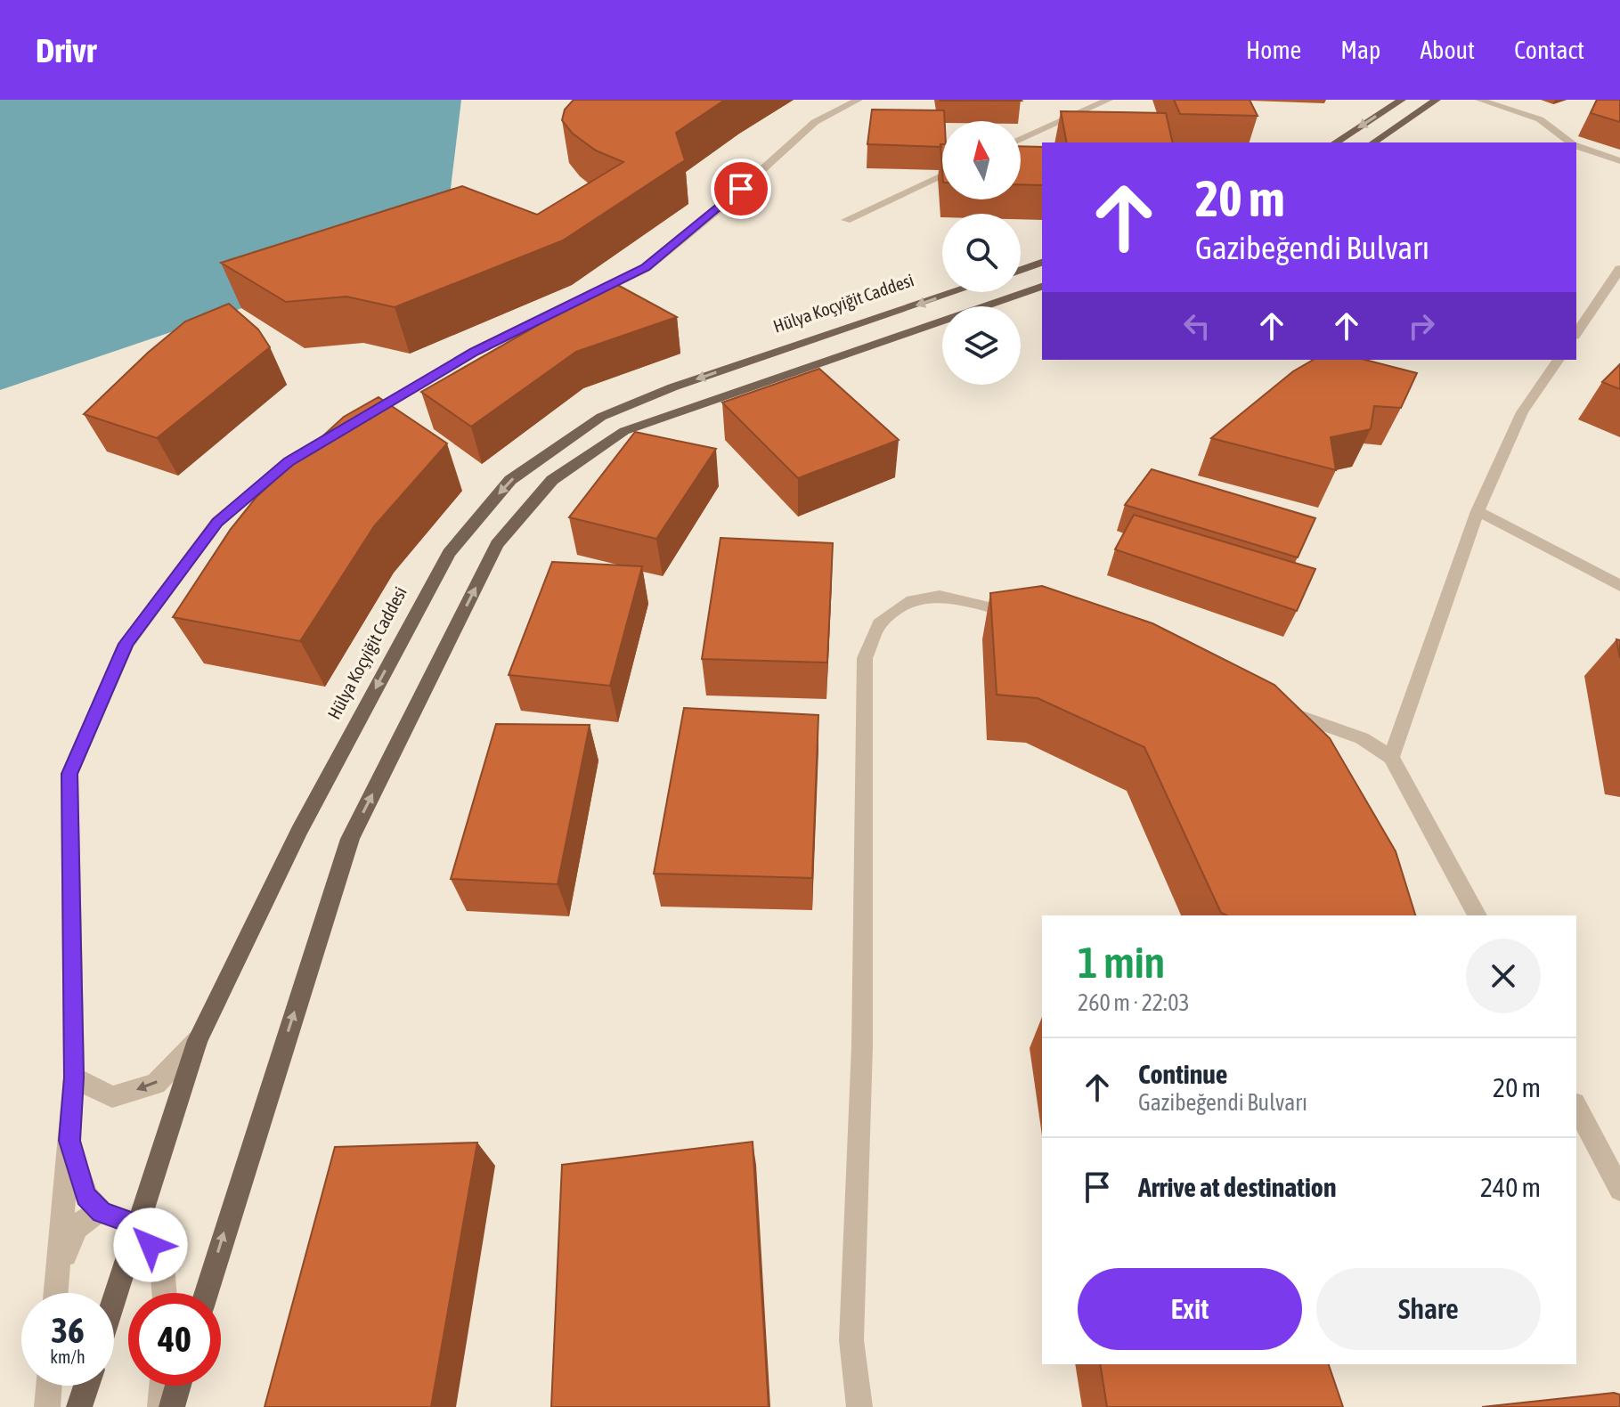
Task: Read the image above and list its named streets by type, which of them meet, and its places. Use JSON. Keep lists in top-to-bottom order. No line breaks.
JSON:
{"streets":{"main road":["Hülya Koçyiğit Caddesi"]},"north":"top","page":{"header":"Drivr","nav":["Home","Map","About","Contact"],"turn":["20 m","Gazibeğendi Bulvarı"],"heading":["1 min","260 m · 22:03"],"list":[{"name":"Continue","note":"Gazibeğendi Bulvarı","value":"20 m"},{"name":"Arrive at destination","value":"240 m"}],"buttons":["Exit","Share"],"speed":"36 km/h","limit":"40"}}
